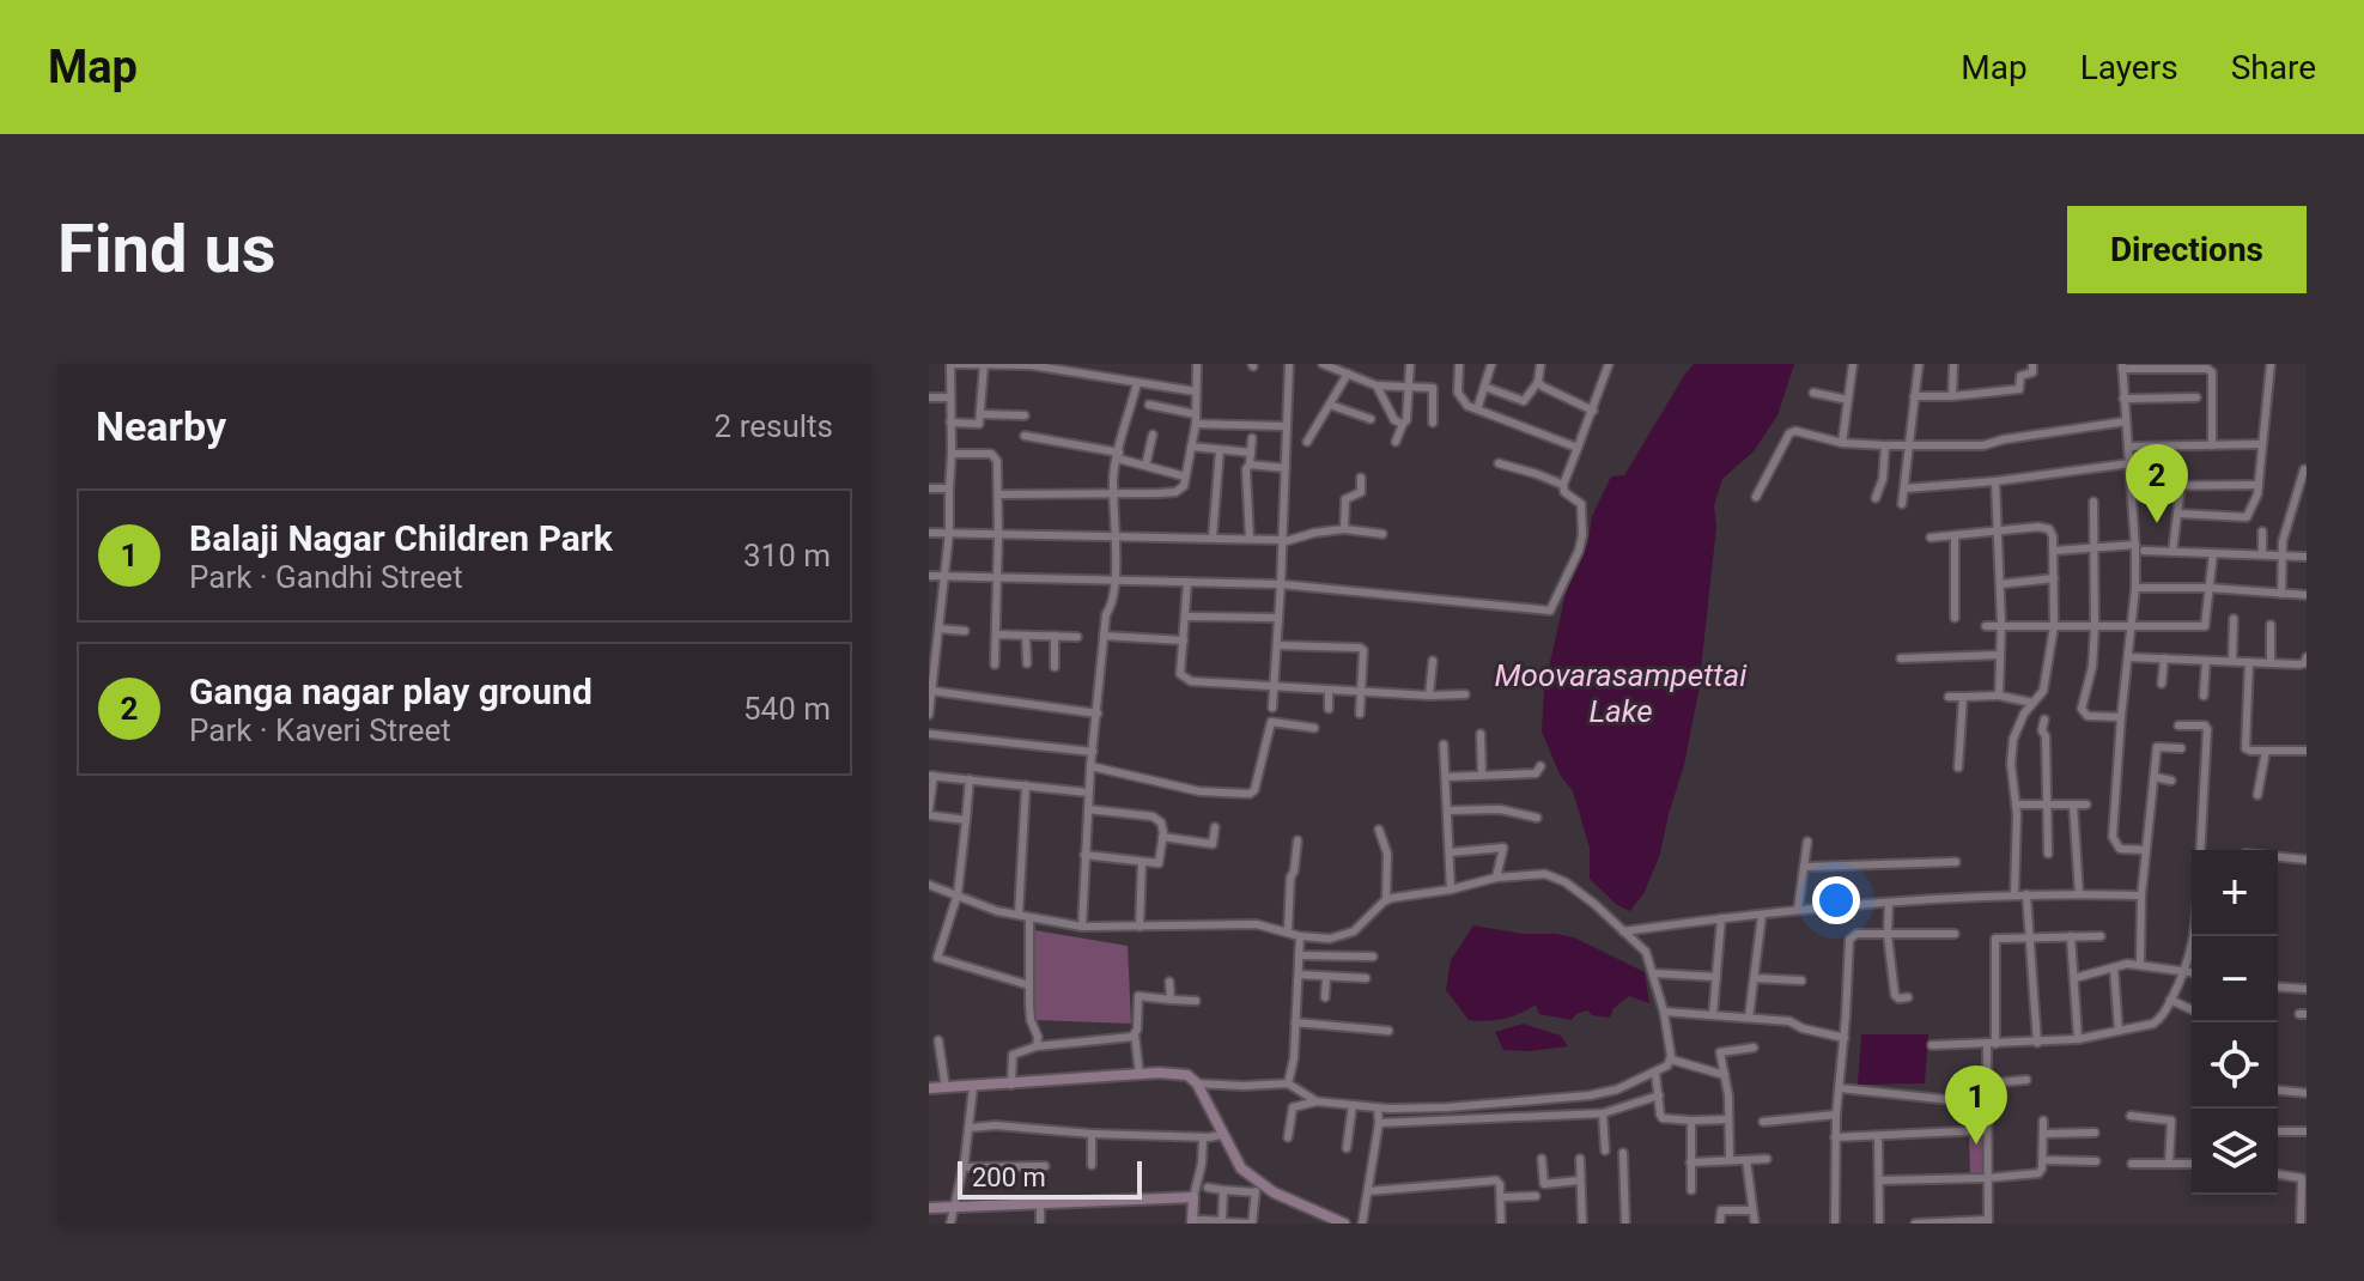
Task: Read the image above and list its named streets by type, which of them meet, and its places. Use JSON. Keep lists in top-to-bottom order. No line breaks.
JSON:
{"water":["Moovarasampettai Lake"],"scale_bar":"200 m","page":{"header":"Map","nav":["Map","Layers","Share"],"buttons":"Directions","title":"Find us","heading":["Nearby","2 results"],"pins":["2","1"],"list":[{"mark":"1","name":"Balaji Nagar Children Park","note":"Park · Gandhi Street","value":"310 m"},{"mark":"2","name":"Ganga nagar play ground","note":"Park · Kaveri Street","value":"540 m"}],"map_buttons":["+","−"],"scale":"200 m"}}
